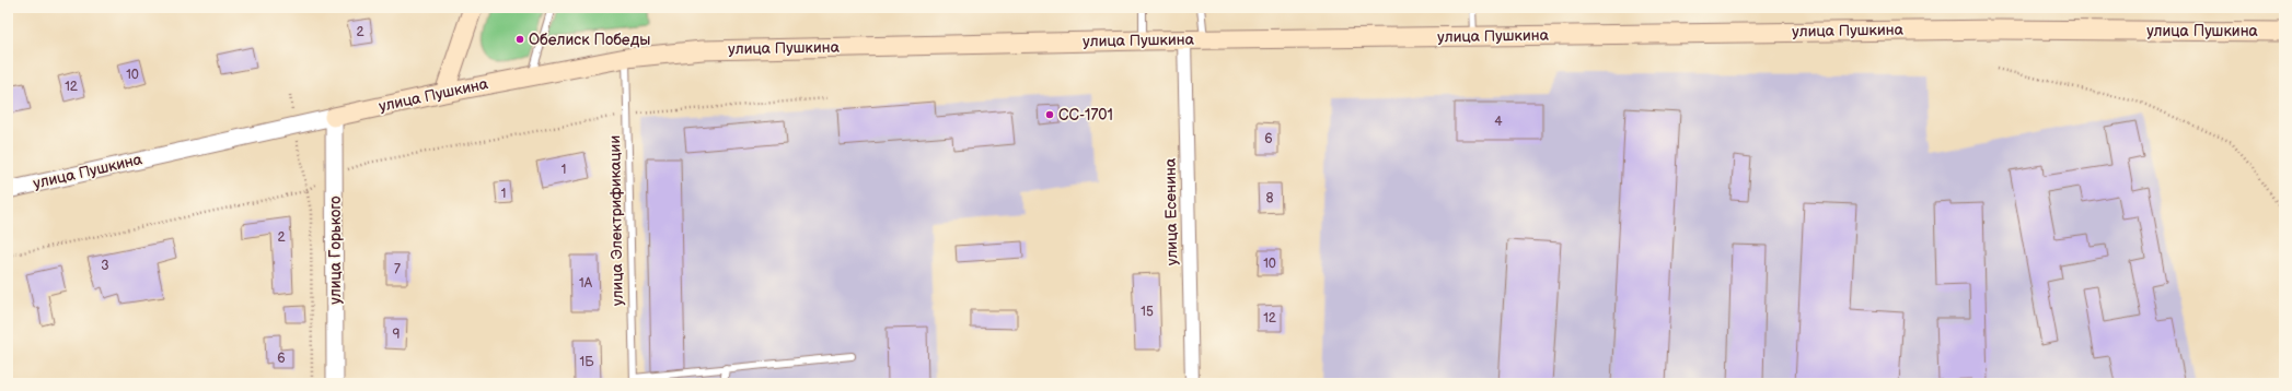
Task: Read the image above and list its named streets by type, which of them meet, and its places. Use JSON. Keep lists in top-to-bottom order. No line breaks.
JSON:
{"streets":{"main road":["улица Пушкина"],"street":["улица Есенина","улица Горького"],"lane":["улица Электрификации"]},"crossings":[["улица Пушкина","улица Есенина"],["улица Пушкина","улица Электрификации"],["улица Пушкина","улица Горького"]],"places":["Обелиск Победы","СС-1701"],"house_numbers":["2","10","12","4","6","1","1","8","2","10","3","7","1А","15","12","9","6","1Б"]}
